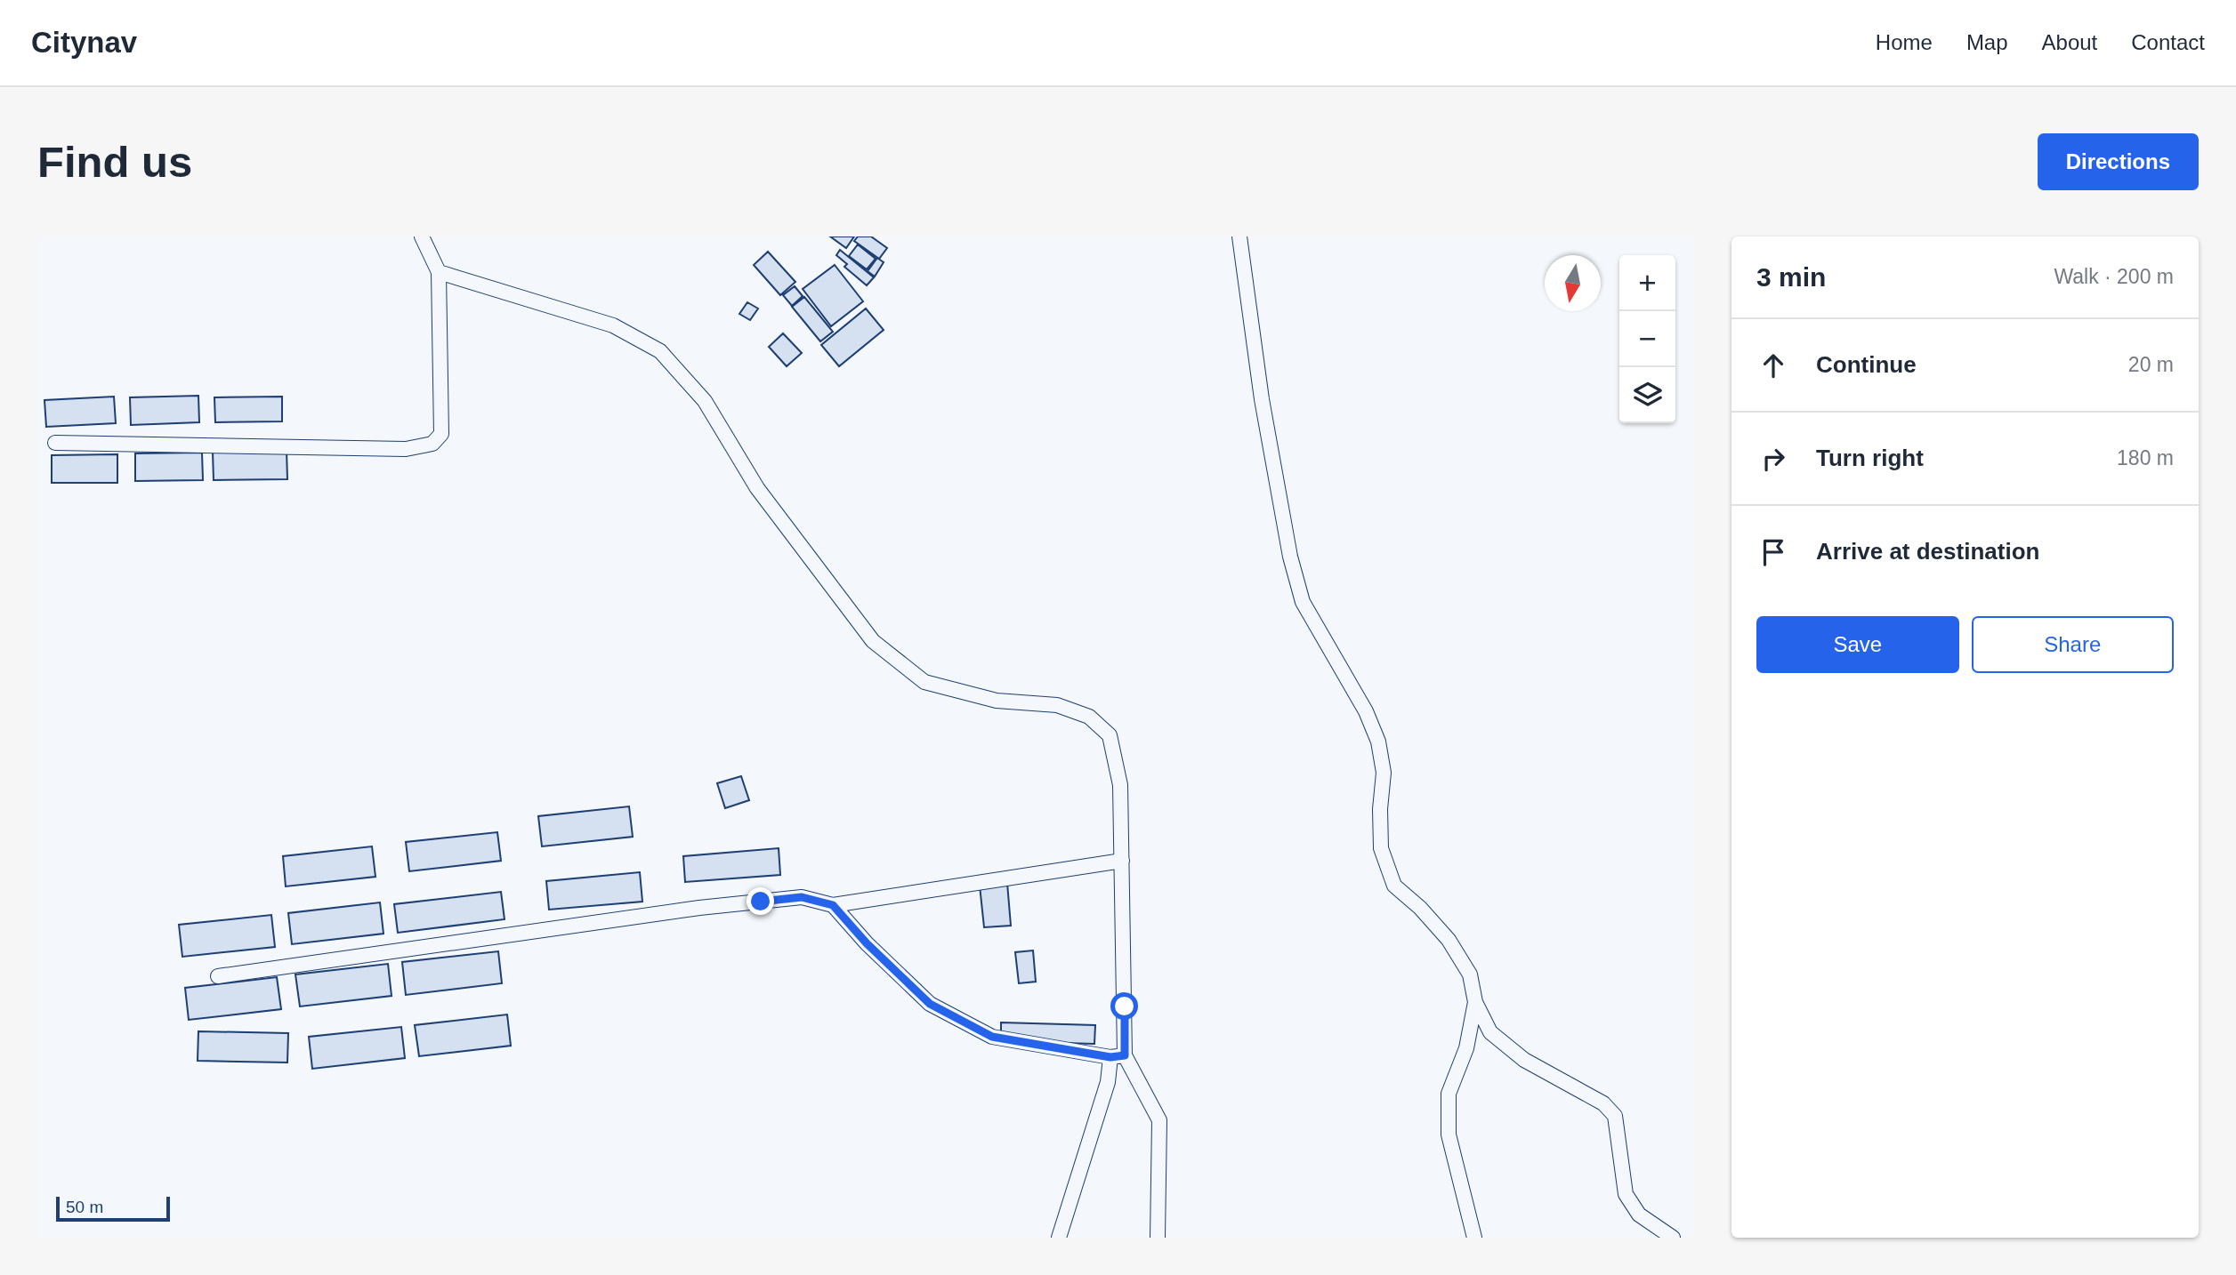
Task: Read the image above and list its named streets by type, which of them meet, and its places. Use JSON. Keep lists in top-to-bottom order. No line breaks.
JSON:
{"scale_bar":"50 m","north":"bottom","page":{"header":"Citynav","nav":["Home","Map","About","Contact"],"buttons":["Directions",["Save","Share"]],"title":"Find us","heading":["3 min","Walk · 200 m"],"map_buttons":["+","−"],"list":[["Continue","20 m"],["Turn right","180 m"],"Arrive at destination"],"scale":"50 m"}}
